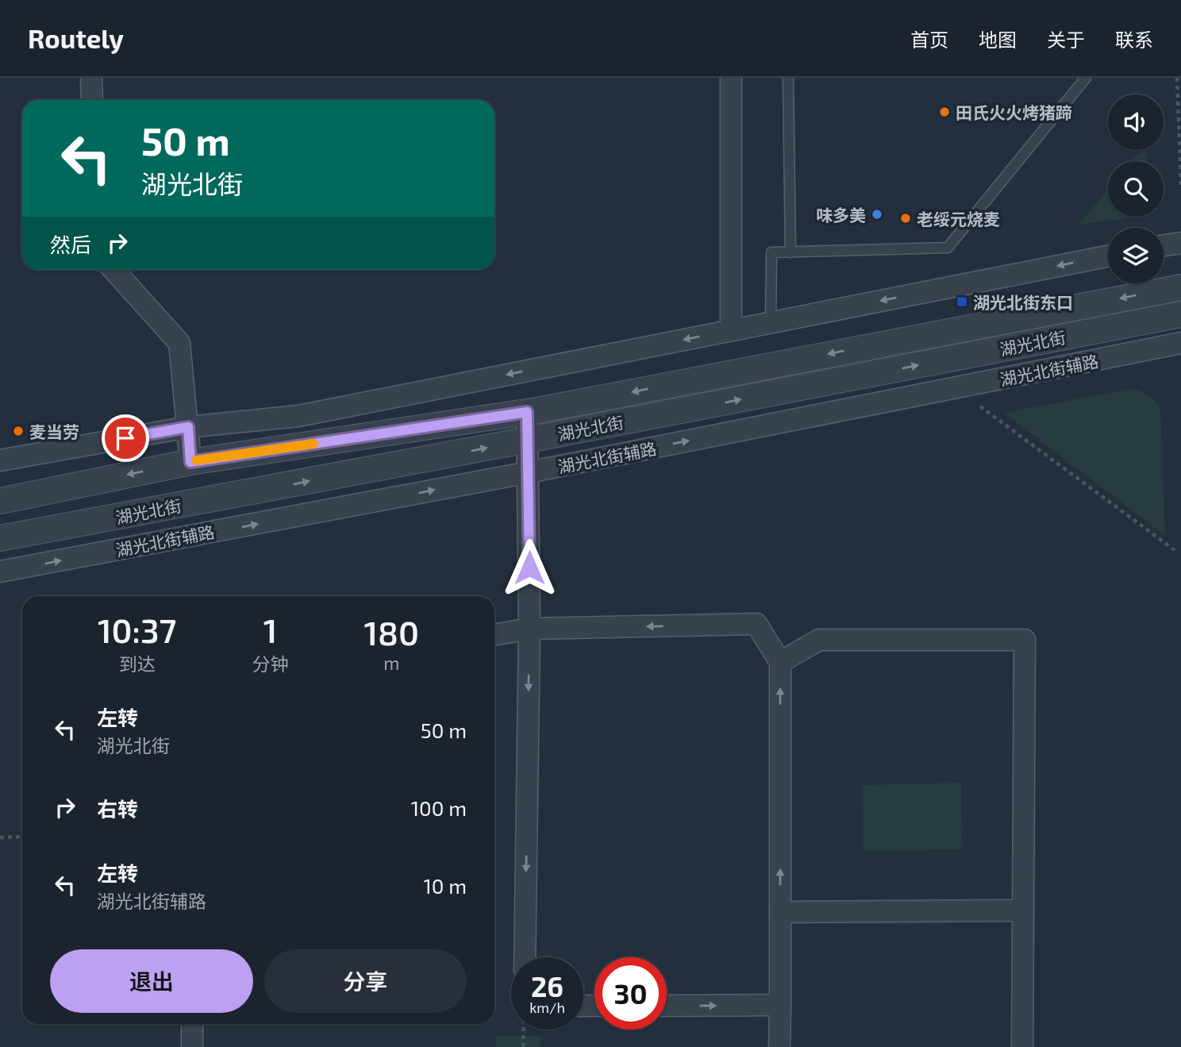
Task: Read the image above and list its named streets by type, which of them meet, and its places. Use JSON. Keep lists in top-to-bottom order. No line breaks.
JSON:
{"streets":{"street":["湖光北街","湖光北街辅路"]},"places":{"other":["田氏火火烤猪蹄","味多美","老绥元烧麦","麦当劳"],"transit":["湖光北街东口"]},"page":{"header":"Routely","nav":["首页","地图","关于","联系"],"turn":["50 m","湖光北街"],"then":"然后","eta":["10:37","到达","1","分钟","180","m"],"list":[{"name":"左转","note":"湖光北街","value":"50 m"},{"name":"右转","value":"100 m"},{"name":"左转","note":"湖光北街辅路","value":"10 m"}],"buttons":["退出","分享"],"speed":"26 km/h","limit":"30"}}
